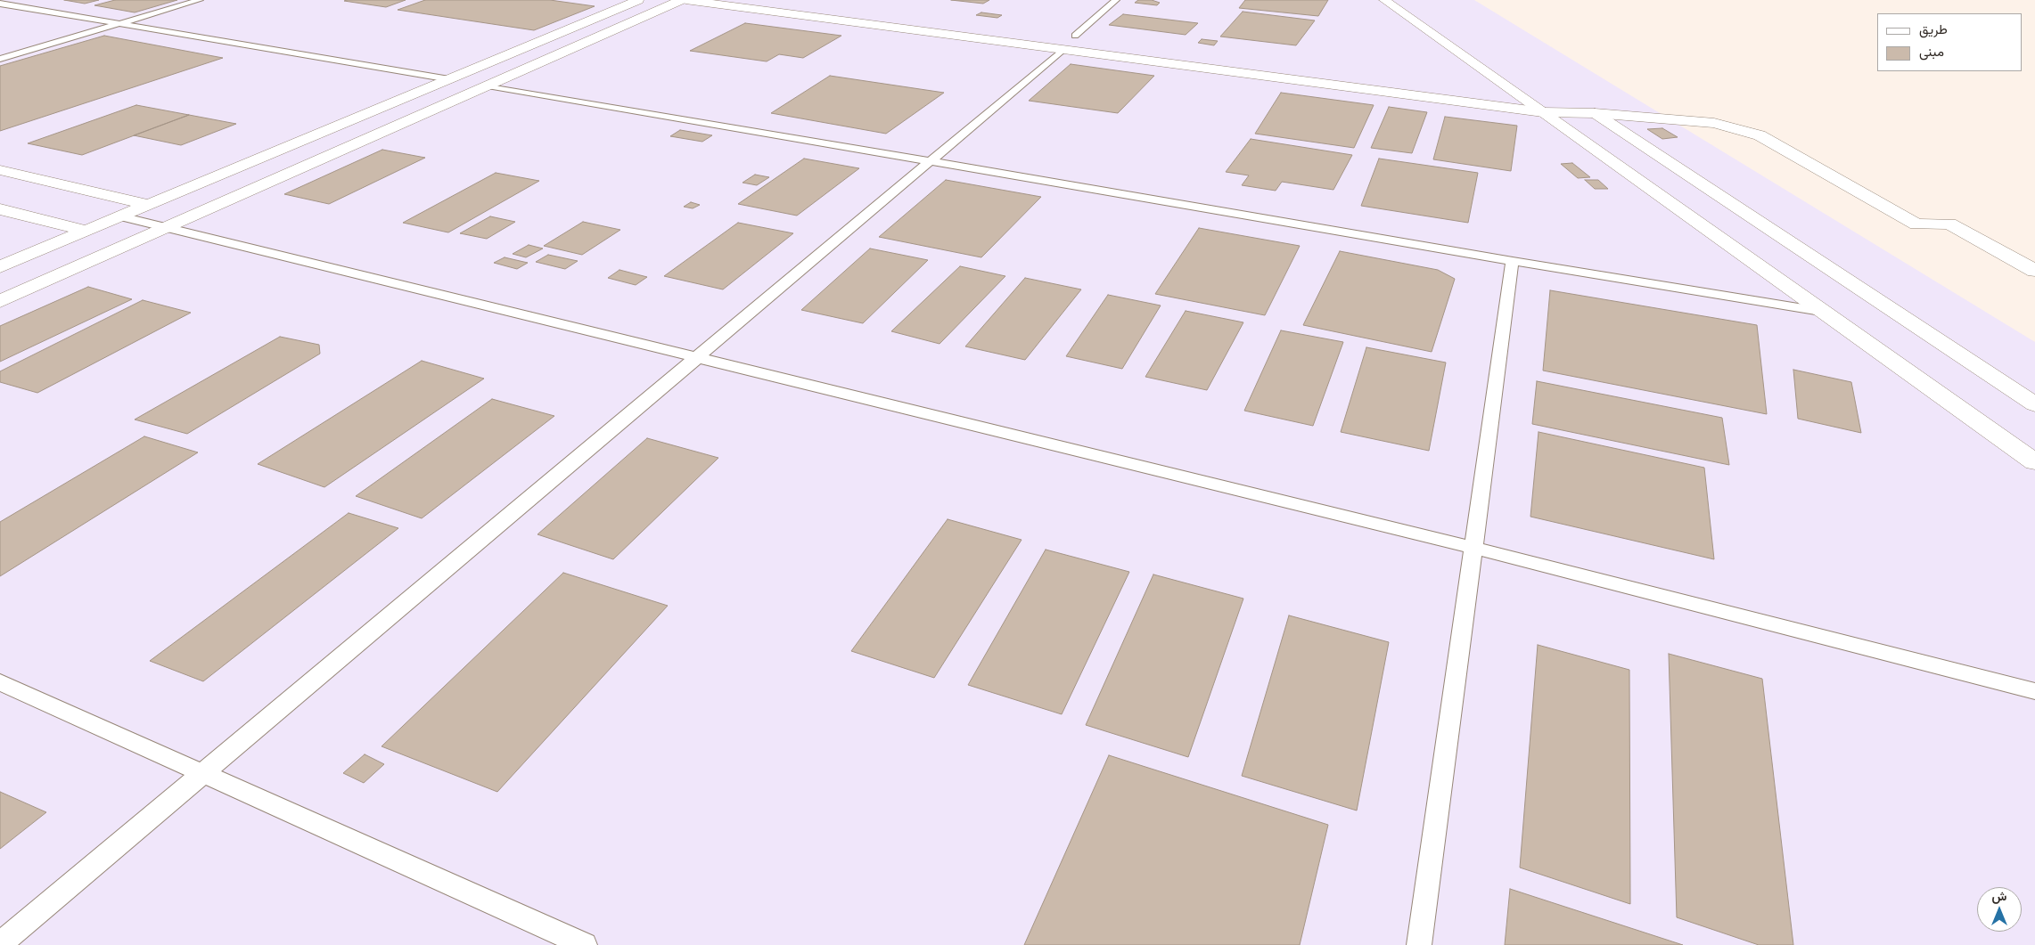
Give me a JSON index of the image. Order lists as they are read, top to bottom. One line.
{"legend":["طريق","مبنى"],"north":"top"}
